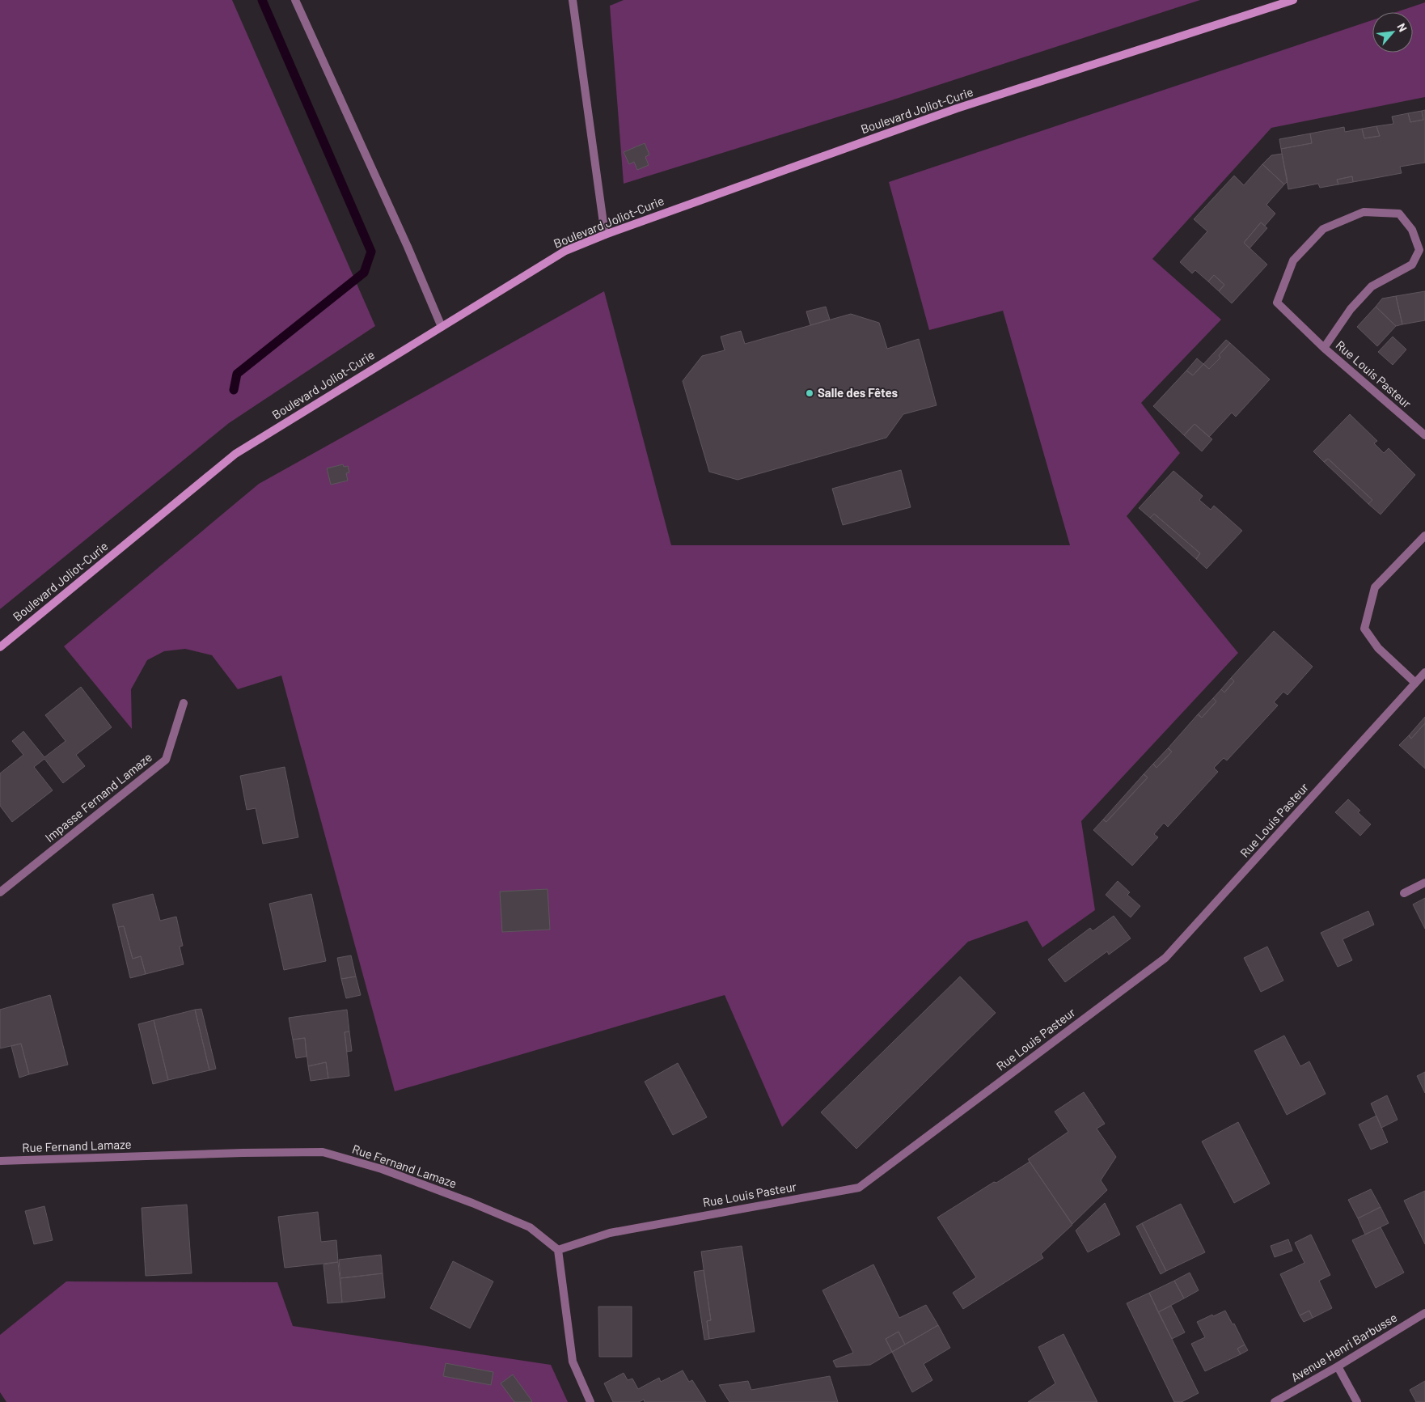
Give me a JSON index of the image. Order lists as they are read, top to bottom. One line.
{"streets":{"main road":["Boulevard Joliot-Curie"],"street":["Rue Louis Pasteur","Impasse Fernand Lamaze","Rue Fernand Lamaze","Avenue Henri Barbusse"]},"crossings":[["Rue Louis Pasteur","Rue Fernand Lamaze"]],"places":["Salle des Fêtes"],"north":"top right"}
